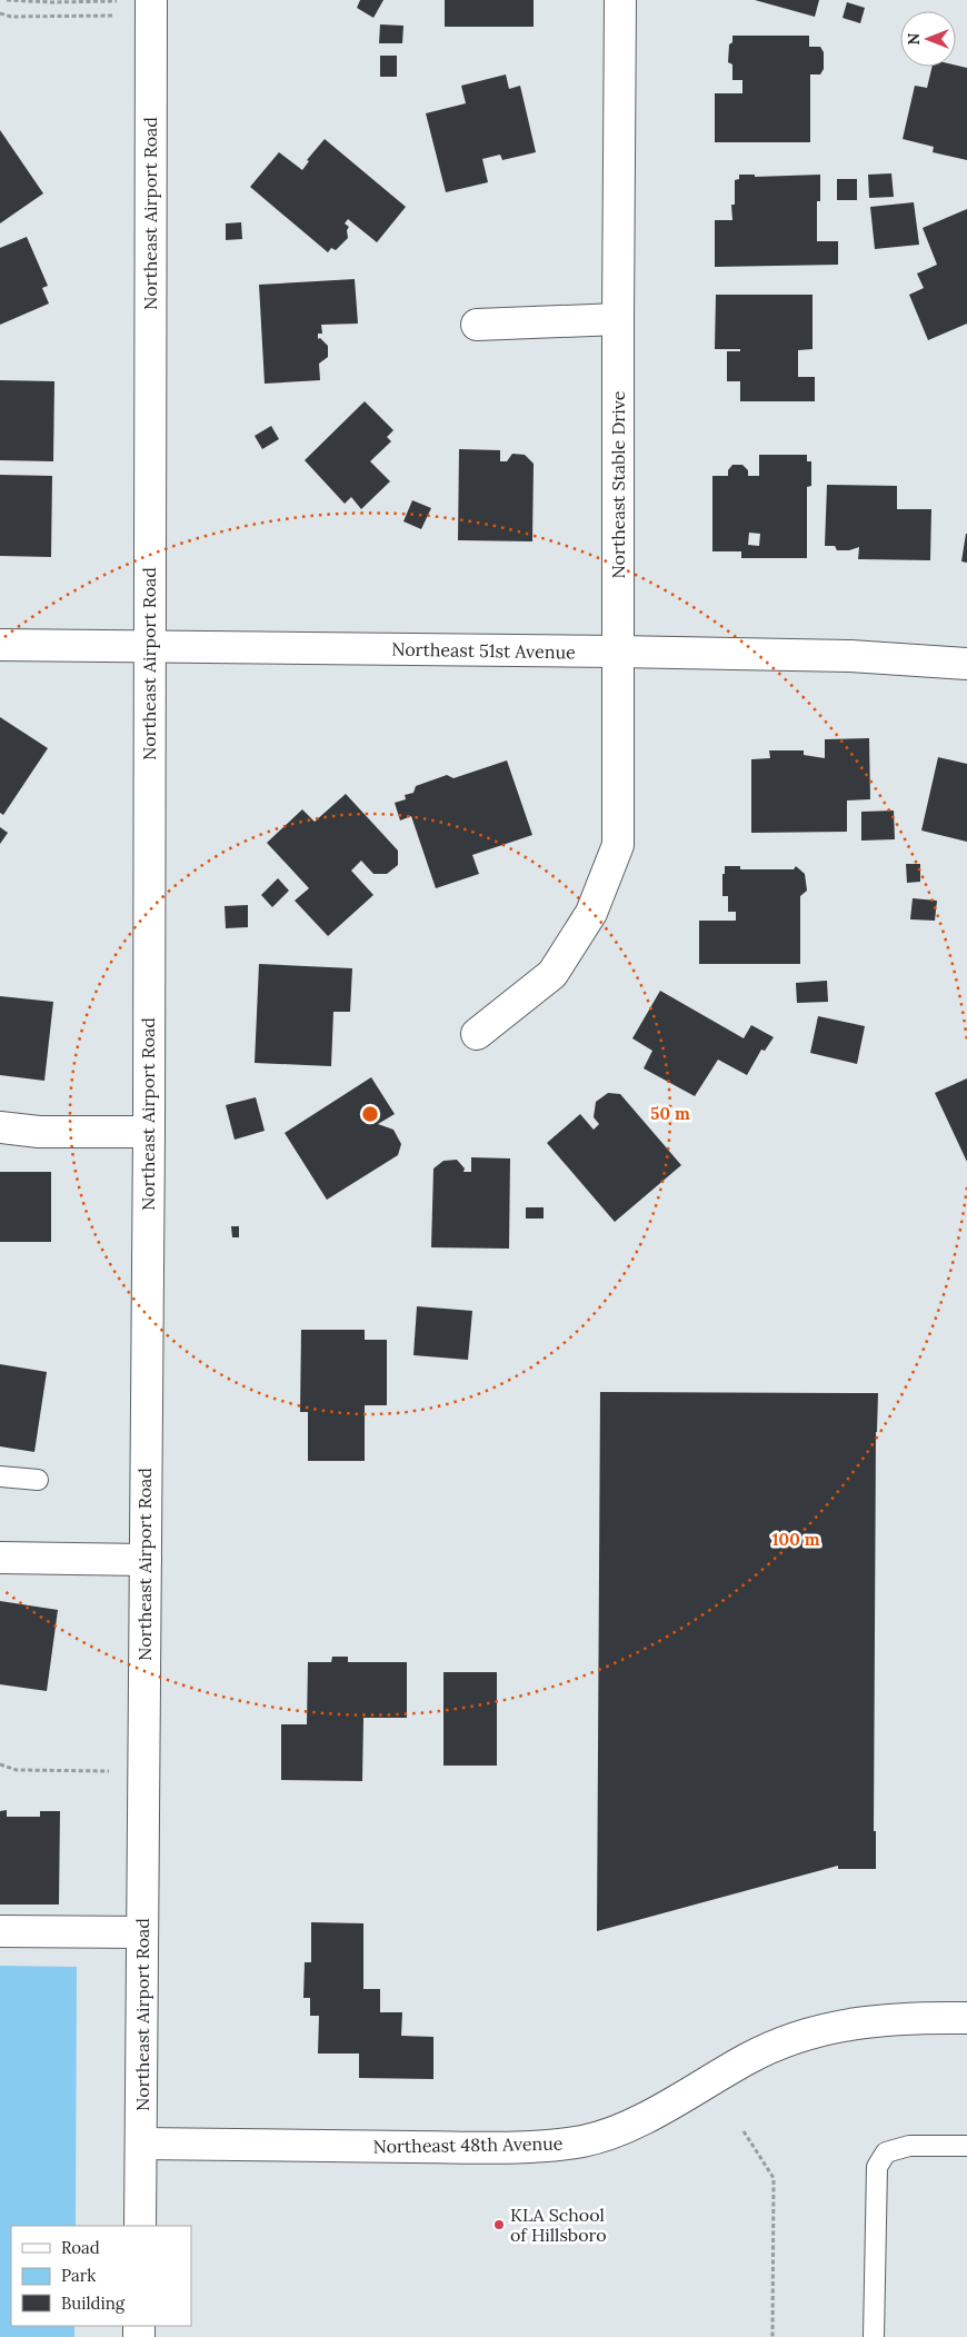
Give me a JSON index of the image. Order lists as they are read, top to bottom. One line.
{"streets":{"street":["Northeast Airport Road","Northeast Stable Drive","Northeast 51st Avenue","Northeast 48th Avenue"]},"crossings":[["Northeast Airport Road","Northeast 51st Avenue"],["Northeast Airport Road","Northeast 48th Avenue"],["Northeast Stable Drive","Northeast 51st Avenue"]],"places":["KLA School of Hillsboro"],"legend":["Road","Park","Building"],"north":"left","rings":["50 m","100 m"]}
